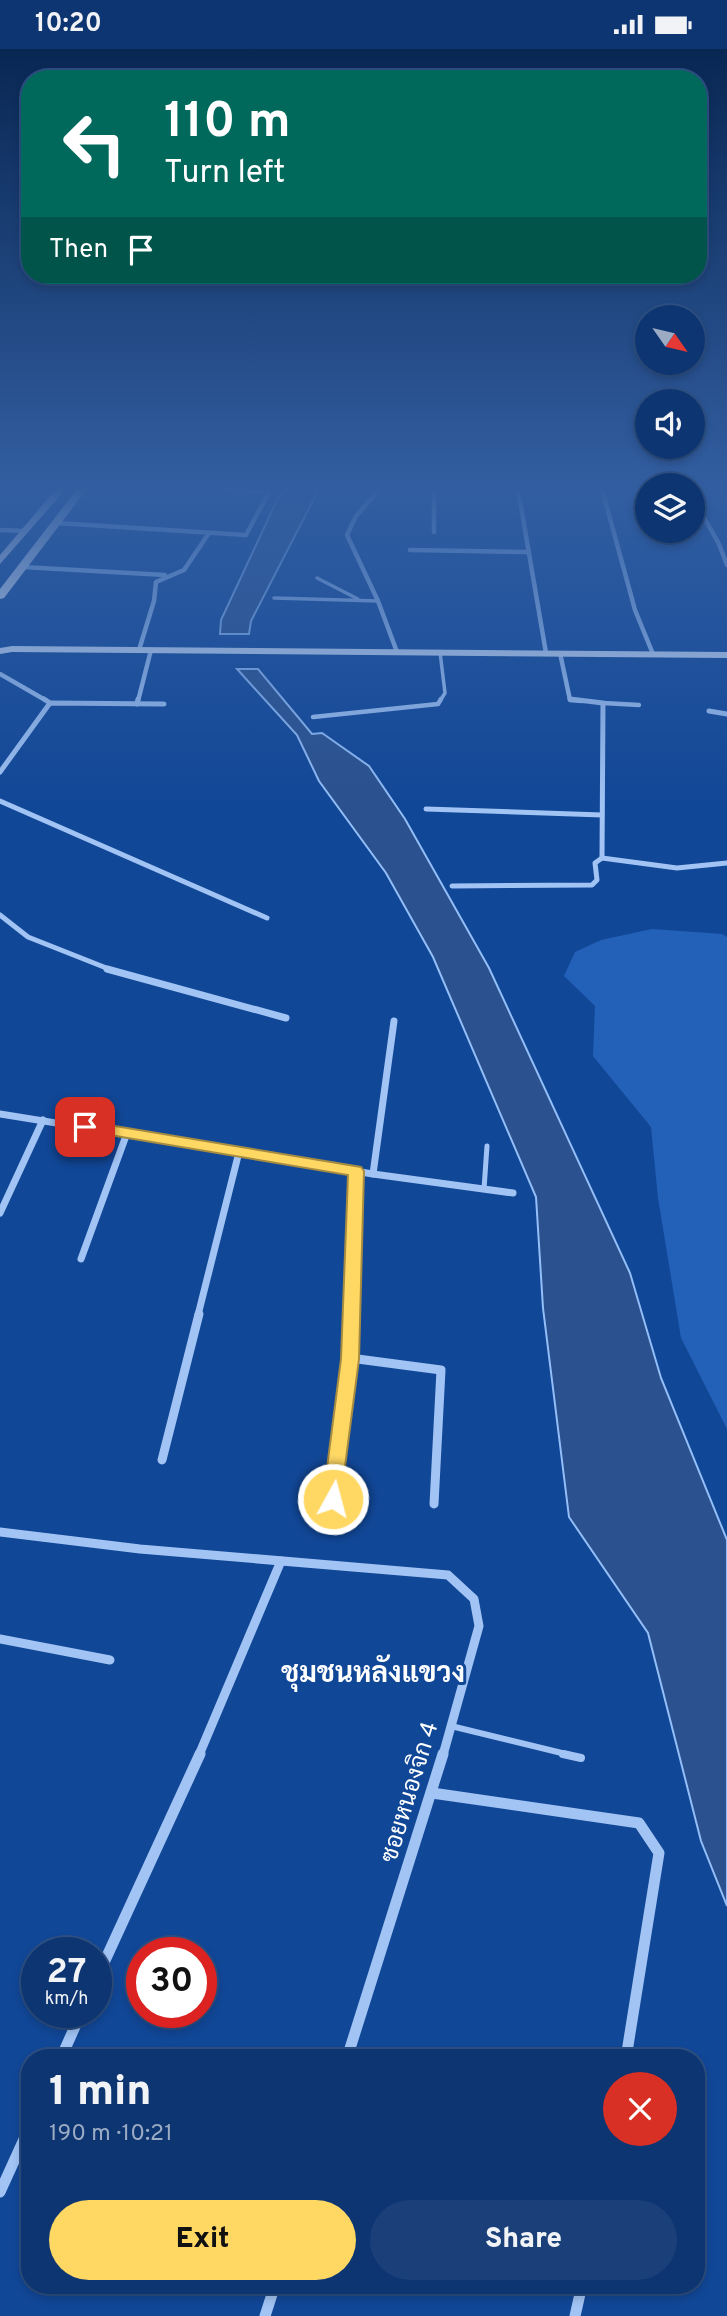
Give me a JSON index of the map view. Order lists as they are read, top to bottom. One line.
{"streets":{"street":["ซอยหนองจิก 4"]},"districts":["ชุมชนหลังแขวง"],"north":"bottom right","page":{"status":"10:20","turn":["110 m","Turn left"],"then":"Then","speed":"27 km/h","limit":"30","heading":["1 min","190 m · 10:21"],"buttons":["Exit","Share"]}}
